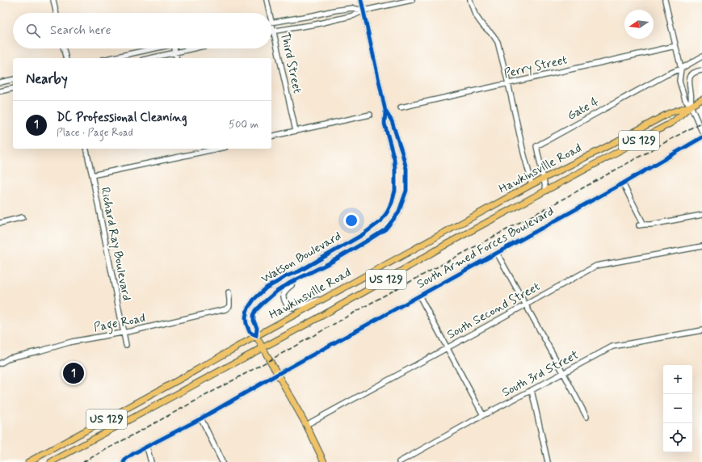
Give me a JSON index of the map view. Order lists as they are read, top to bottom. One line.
{"streets":{"main road":["US 129","Hawkinsville Road","Watson Boulevard"],"street":["Third Street","Perry Street","Gate 4","Richard Ray Boulevard","South Armed Forces Boulevard","South Second Street","Page Road","South 3rd Street"]},"crossings":[["Gate 4","Hawkinsville Road"],["Hawkinsville Road","Watson Boulevard"],["Richard Ray Boulevard","Page Road"],["South Armed Forces Boulevard","Watson Boulevard"],["Watson Boulevard","South Second Street"]],"north":"left","page":{"search":"Search here","heading":"Nearby","list":[{"mark":"1","name":"DC Professional Cleaning","note":"Place · Page Road","value":"500 m"}],"pins":"1","map_buttons":["+","−"]}}
